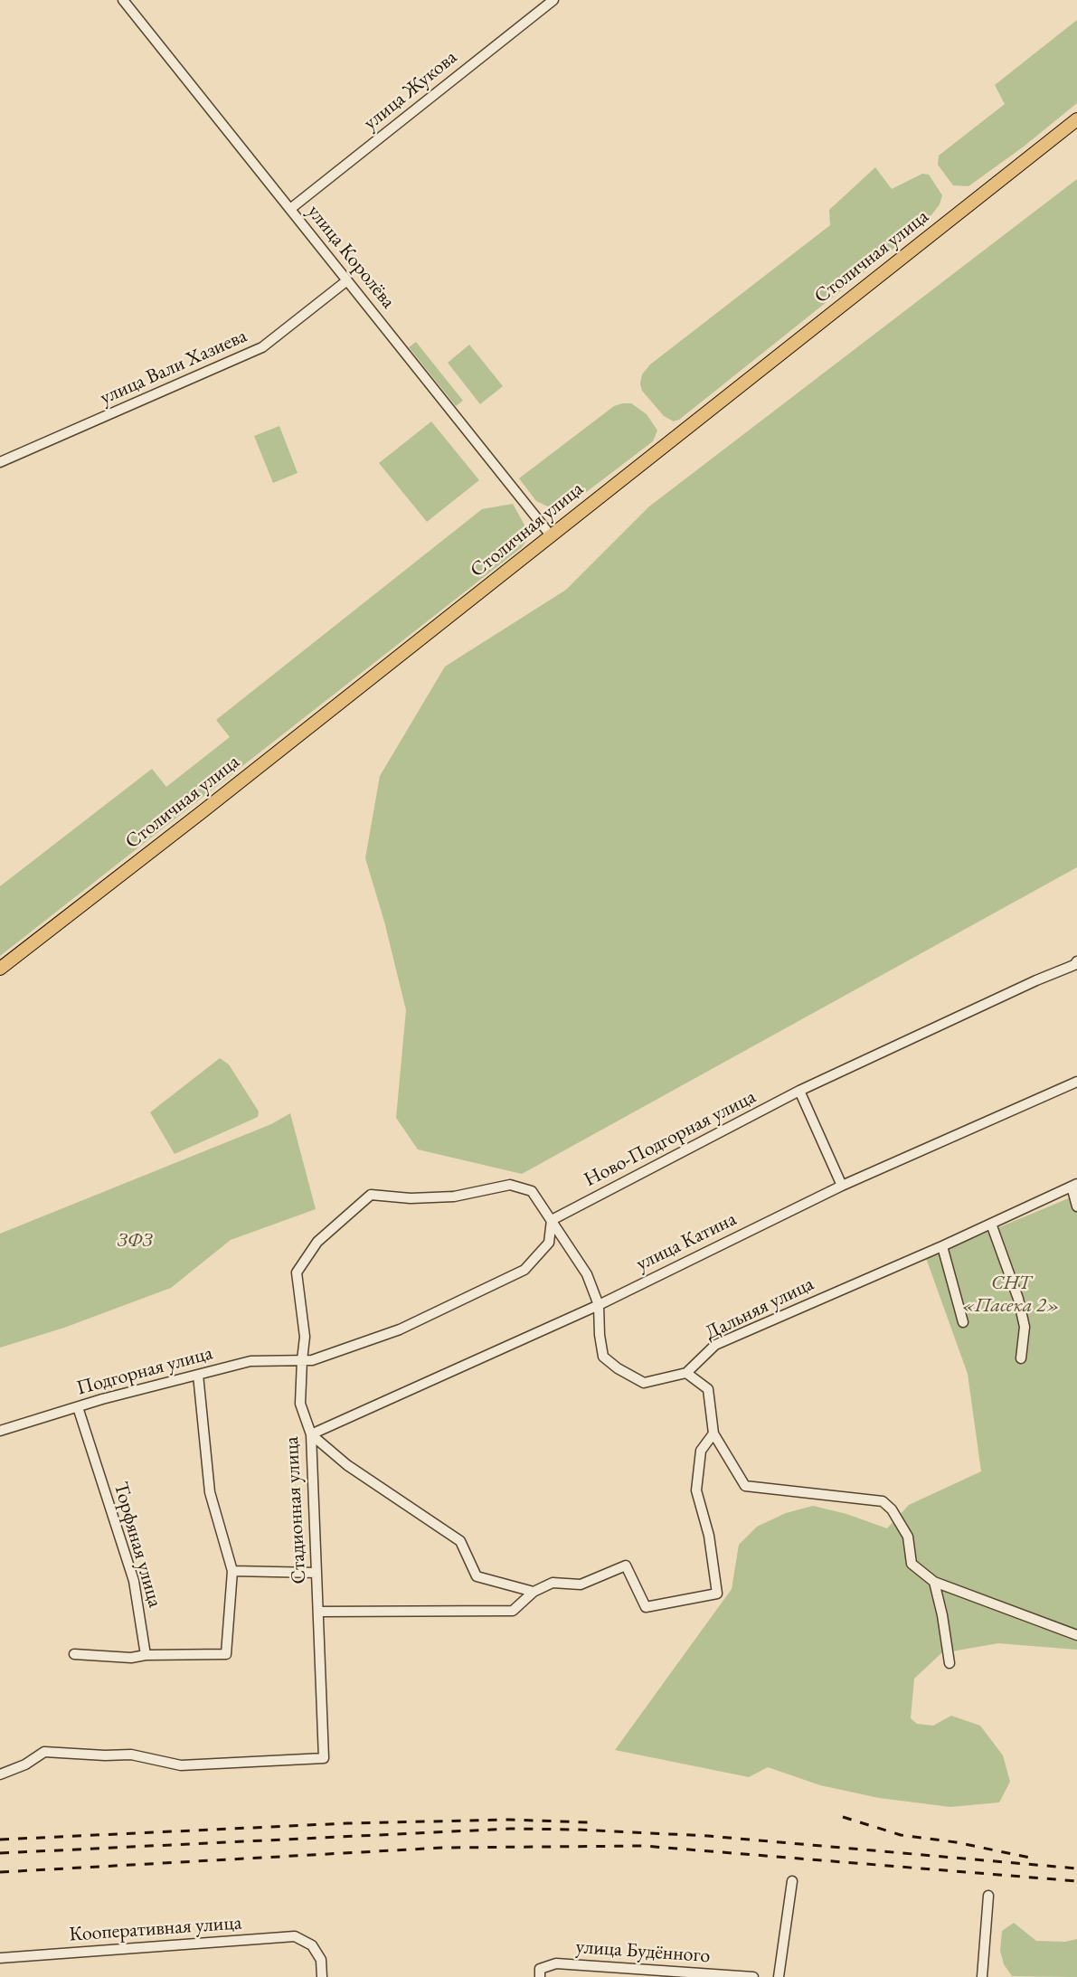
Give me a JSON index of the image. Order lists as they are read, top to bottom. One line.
{"streets":{"main road":["Столичная улица"],"street":["улица Жукова","улица Королёва","улица Вали Хазиева","Ново-Подгорная улица","улица Катина","Дальняя улица","Подгорная улица","Стадионная улица","Торфяная улица","Кооперативная улица","улица Будённого"]},"crossings":[["улица Жукова","улица Королёва"],["улица Королёва","Столичная улица"],["улица Королёва","улица Вали Хазиева"],["Ново-Подгорная улица","Стадионная улица"],["улица Катина","Стадионная улица"],["Подгорная улица","Стадионная улица"],["Подгорная улица","Торфяная улица"]],"parks":["ЗФЗ","СНТ «Пасека 2»"]}
